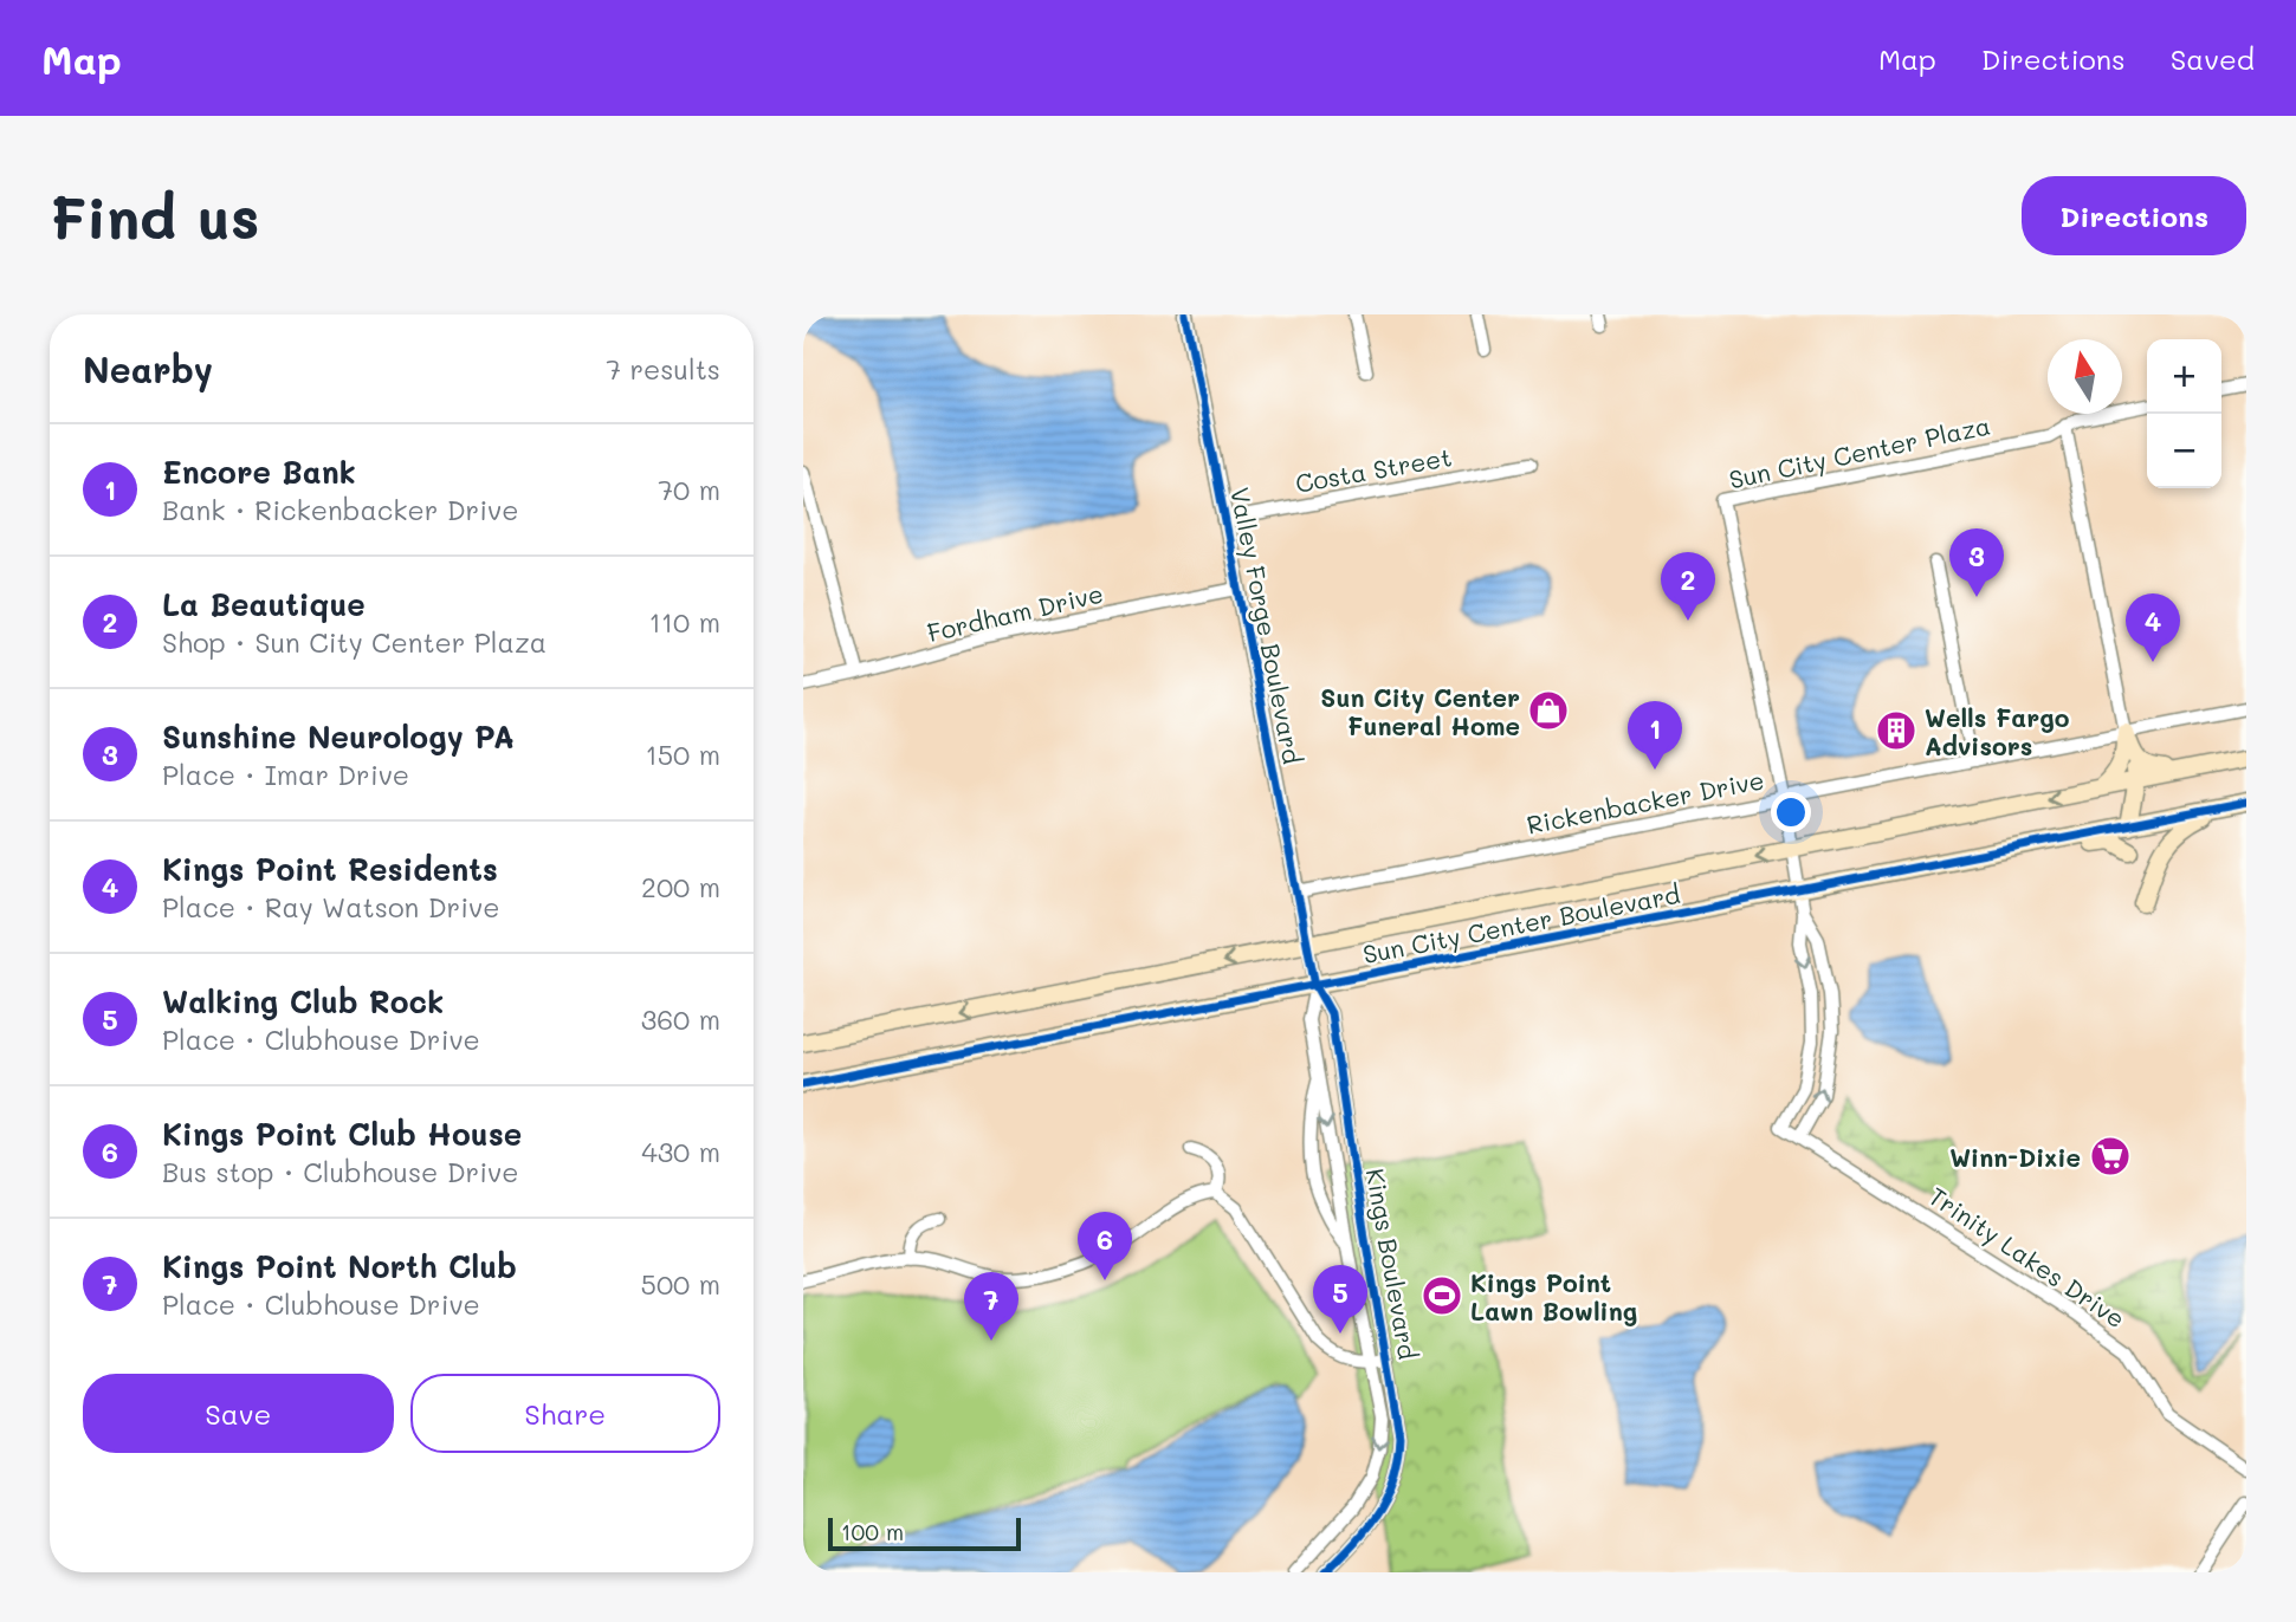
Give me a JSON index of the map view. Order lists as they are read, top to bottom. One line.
{"streets":{"main road":["Sun City Center Boulevard"],"street":["Sun City Center Plaza","Costa Street","Fordham Drive","Valley Forge Boulevard","Rickenbacker Drive","Trinity Lakes Drive","Kings Boulevard"]},"crossings":[["Sun City Center Plaza","Rickenbacker Drive"],["Sun City Center Plaza","Sun City Center Boulevard"],["Sun City Center Plaza","Trinity Lakes Drive"],["Costa Street","Valley Forge Boulevard"],["Fordham Drive","Valley Forge Boulevard"],["Valley Forge Boulevard","Rickenbacker Drive"],["Valley Forge Boulevard","Sun City Center Boulevard"],["Valley Forge Boulevard","Kings Boulevard"],["Sun City Center Boulevard","Trinity Lakes Drive"],["Sun City Center Boulevard","Kings Boulevard"]],"places":{"shop":["Sun City Center Funeral Home"],"building":["Wells Fargo Advisors"],"supermarket":["Winn-Dixie"],"sports":["Kings Point Lawn Bowling"]},"scale_bar":"100 m","north":"top","page":{"header":"Map","nav":["Map","Directions","Saved"],"buttons":["Directions",["Save","Share"]],"title":"Find us","heading":["Nearby","7 results"],"map_buttons":["+","−"],"list":[{"mark":"1","name":"Encore Bank","note":"Bank · Rickenbacker Drive","value":"70 m"},{"mark":"2","name":"La Beautique","note":"Shop · Sun City Center Plaza","value":"110 m"},{"mark":"3","name":"Sunshine Neurology PA","note":"Place · Imar Drive","value":"150 m"},{"mark":"4","name":"Kings Point Residents","note":"Place · Ray Watson Drive","value":"200 m"},{"mark":"5","name":"Walking Club Rock","note":"Place · Clubhouse Drive","value":"360 m"},{"mark":"6","name":"Kings Point Club House","note":"Bus stop · Clubhouse Drive","value":"430 m"},{"mark":"7","name":"Kings Point North Club","note":"Place · Clubhouse Drive","value":"500 m"}],"pins":["3","2","4","1","6","5","7"],"scale":"100 m"}}
